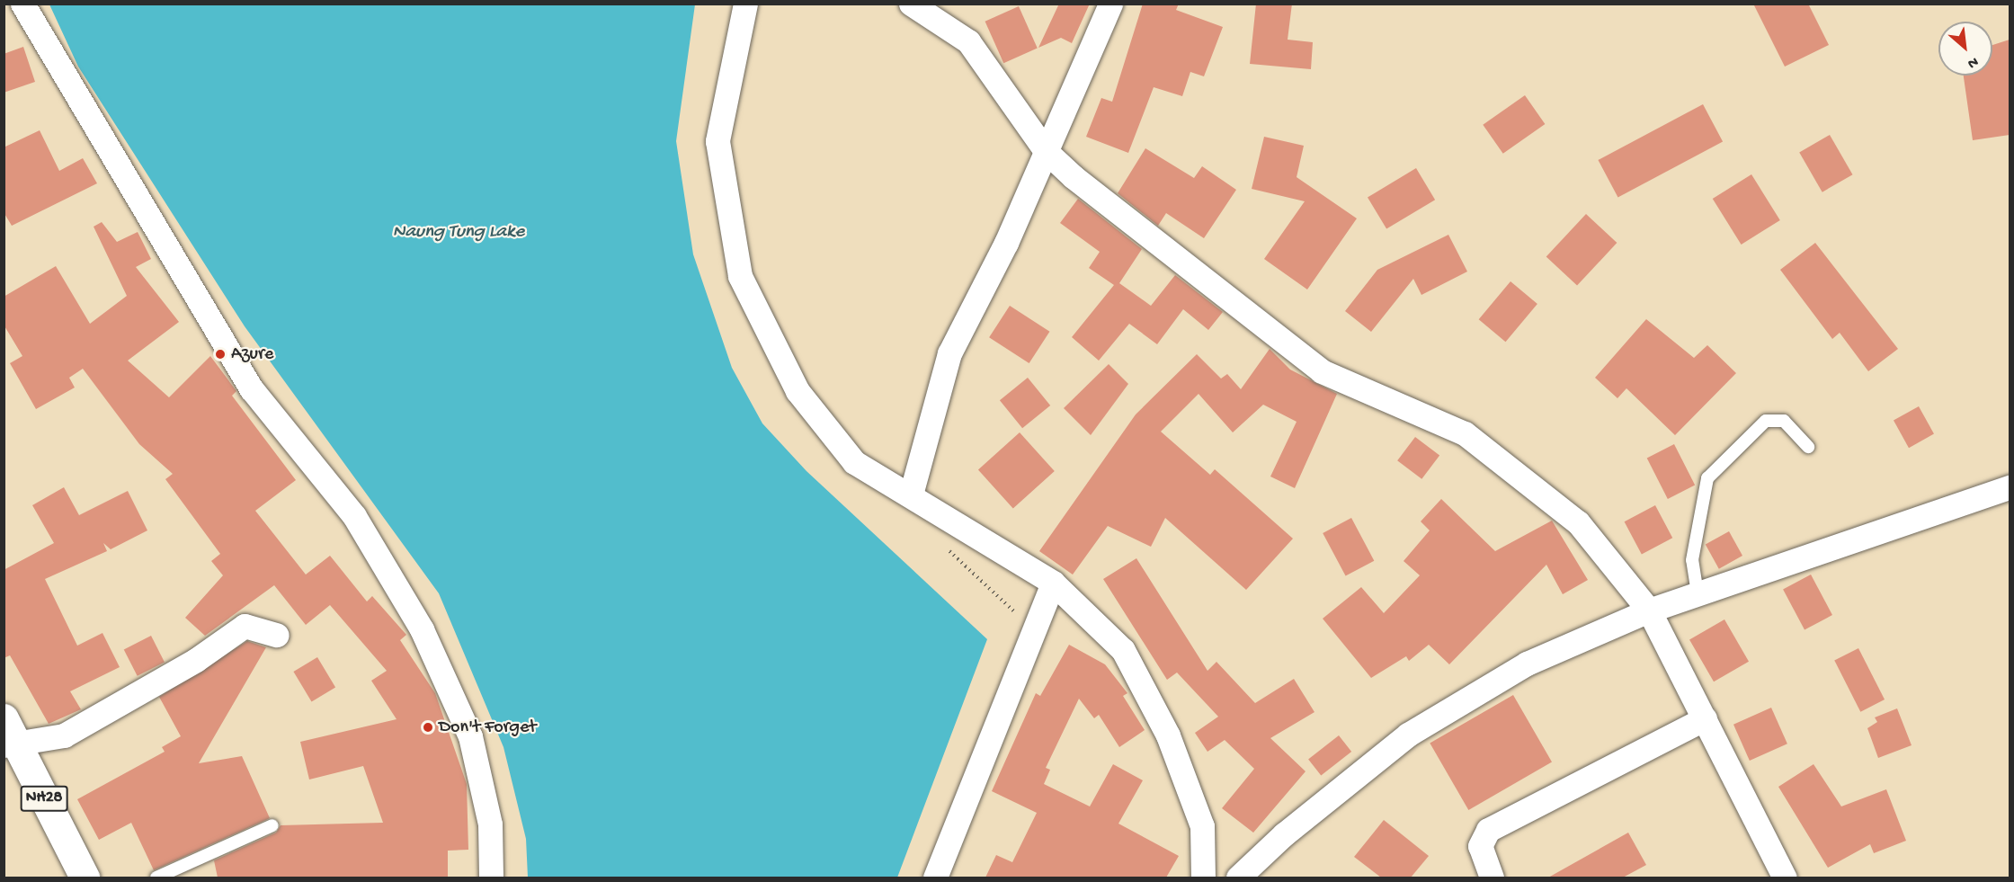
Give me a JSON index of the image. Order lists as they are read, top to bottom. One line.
{"streets":{"highway":["NH28"]},"water":["Naung Tung Lake"],"places":["Azure","Don't Forget"],"north":"bottom right"}
